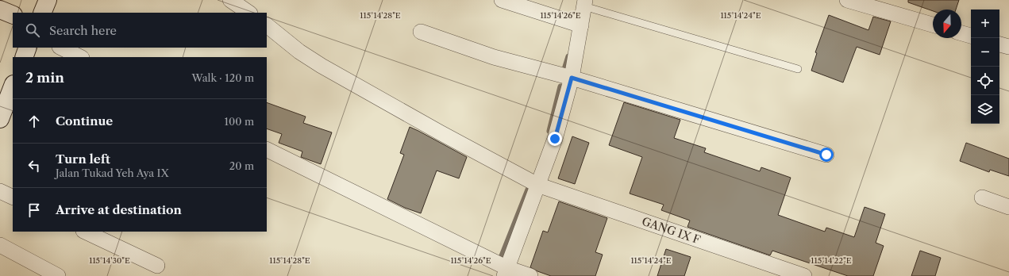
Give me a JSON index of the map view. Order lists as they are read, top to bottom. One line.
{"streets":{"street":["GANG IX F"]},"north":"bottom","page":{"map_buttons":["+","−"],"search":"Search here","heading":["2 min","Walk · 120 m"],"list":[["Continue","100 m"],["Turn left","Jalan Tukad Yeh Aya IX","20 m"],"Arrive at destination"]},"coordinates":["115°14'24\"E","115°14'28\"E","115°14'26\"E","115°14'30\"E","115°14'22\"E"]}
